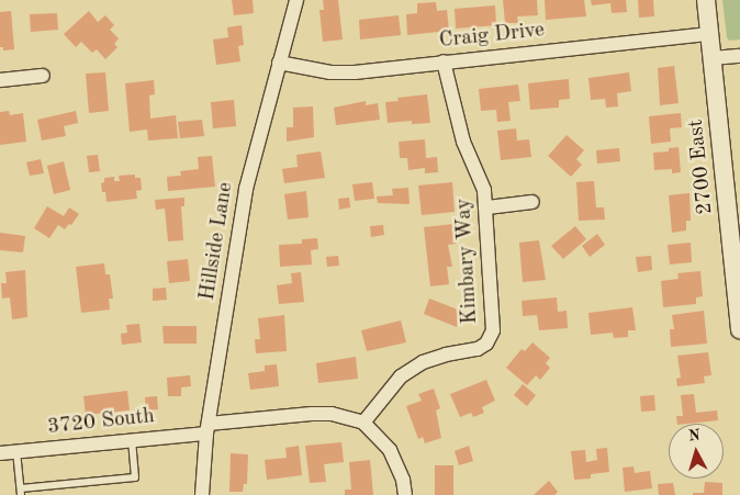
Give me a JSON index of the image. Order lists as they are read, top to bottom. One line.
{"streets":{"street":["Craig Drive","2700 East","Hillside Lane","Kimbary Way","3720 South"]},"crossings":[["Craig Drive","2700 East"],["Craig Drive","Hillside Lane"],["Craig Drive","Kimbary Way"],["Hillside Lane","3720 South"],["Kimbary Way","3720 South"]],"north":"top"}
